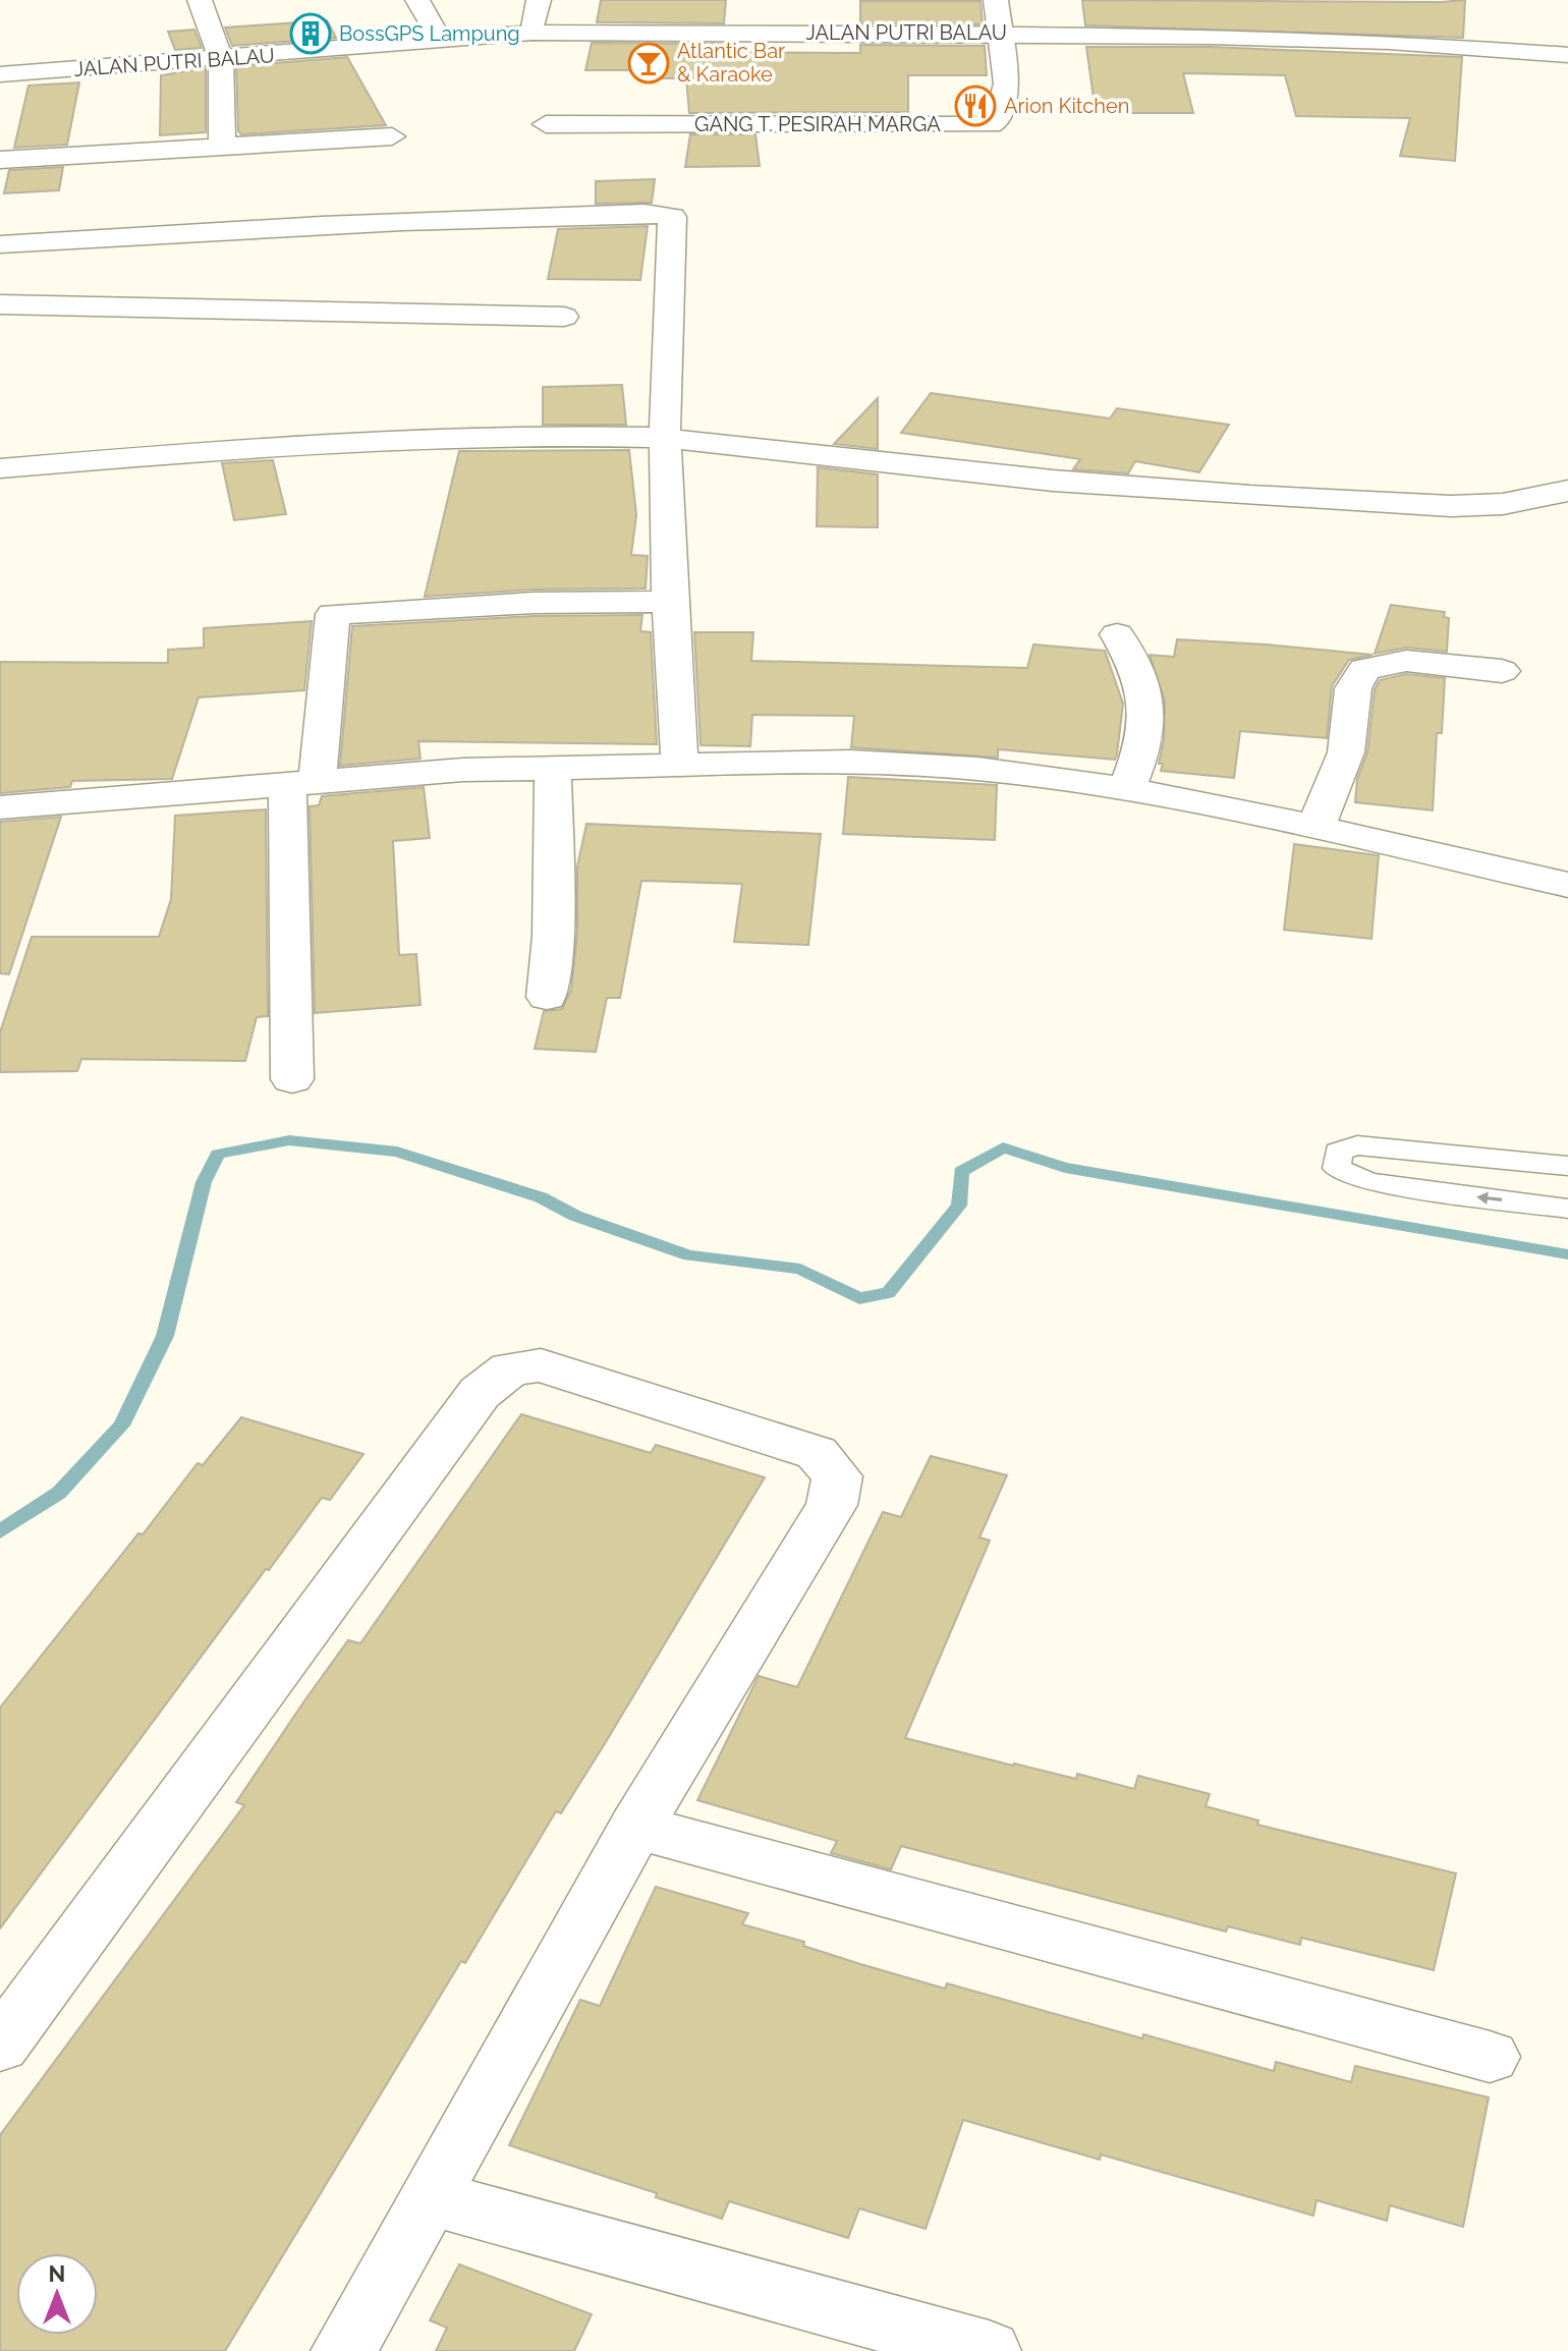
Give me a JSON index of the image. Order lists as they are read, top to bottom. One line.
{"streets":{"street":["JALAN PUTRI BALAU","GANG T. PESIRAH MARGA"]},"crossings":[["JALAN PUTRI BALAU","GANG T. PESIRAH MARGA"]],"places":{"building":["BossGPS Lampung"],"bar":["Atlantic Bar & Karaoke"],"restaurant":["Arion Kitchen"]},"north":"top"}
